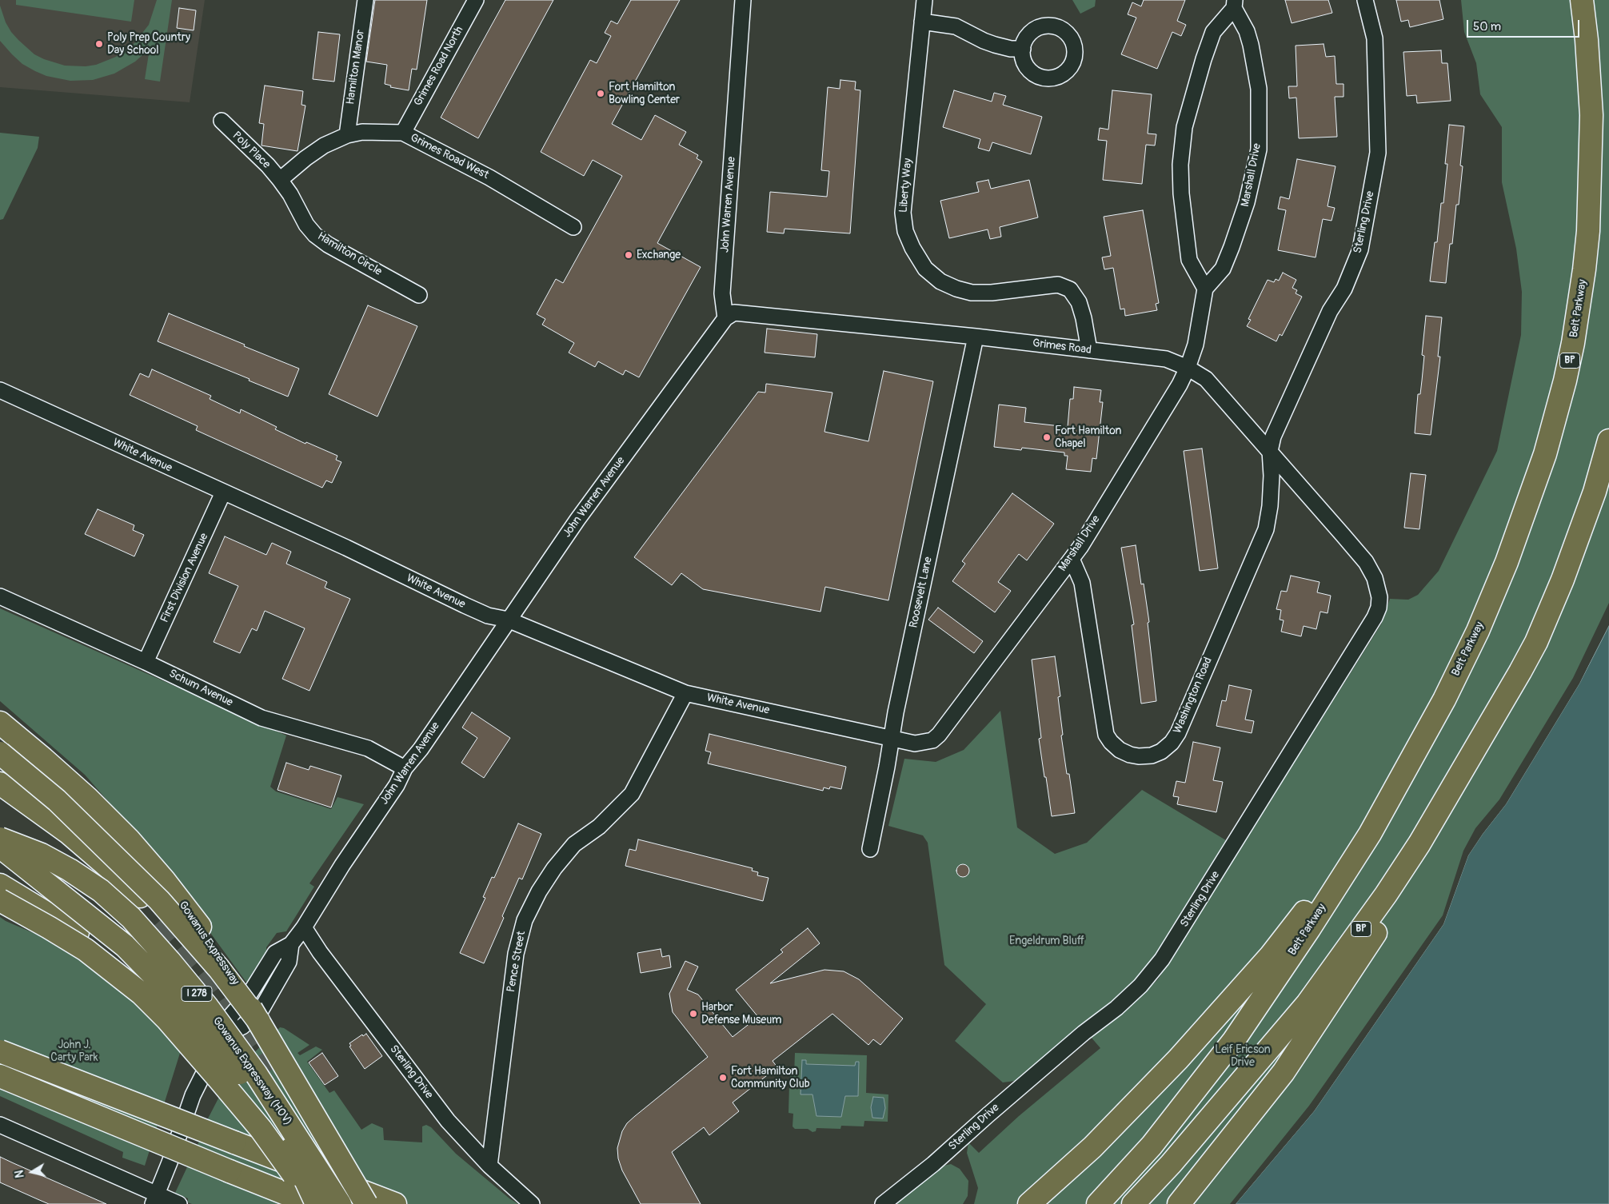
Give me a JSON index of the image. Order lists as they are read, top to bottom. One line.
{"streets":{"highway":["Belt Parkway","BP","Gowanus Expressway","I 278","Gowanus Expressway (HOV)"],"street":["Grimes Road North","Hamilton Manor","Poly Place","Grimes Road West","Marshall Drive","Liberty Way","John Warren Avenue","Sterling Drive","Hamilton Circle","Grimes Road","White Avenue","First Division Avenue","Roosevelt Lane","Schum Avenue","Washington Road","Pence Street"]},"crossings":[["Grimes Road North","Grimes Road West"],["Hamilton Manor","Grimes Road West"],["Poly Place","Grimes Road West"],["Poly Place","Hamilton Circle"],["Grimes Road West","Hamilton Circle"],["Marshall Drive","Grimes Road"],["Marshall Drive","White Avenue"],["Marshall Drive","Roosevelt Lane"],["Marshall Drive","Washington Road"],["Liberty Way","Grimes Road"],["John Warren Avenue","Sterling Drive"],["John Warren Avenue","Grimes Road"],["John Warren Avenue","White Avenue"],["John Warren Avenue","Schum Avenue"],["Sterling Drive","Grimes Road"],["Sterling Drive","Washington Road"],["Sterling Drive","Pence Street"],["Grimes Road","Roosevelt Lane"],["Grimes Road","Washington Road"],["White Avenue","First Division Avenue"],["White Avenue","Roosevelt Lane"],["White Avenue","Pence Street"],["First Division Avenue","Schum Avenue"]],"parks":["Engeldrum Bluff","John J. Carty Park","Leif Ericson Drive"],"places":["Poly Prep Country Day School","Fort Hamilton Bowling Center","Exchange","Fort Hamilton Chapel","Harbor Defense Museum","Fort Hamilton Community Club"],"scale_bar":"50 m","north":"left"}
